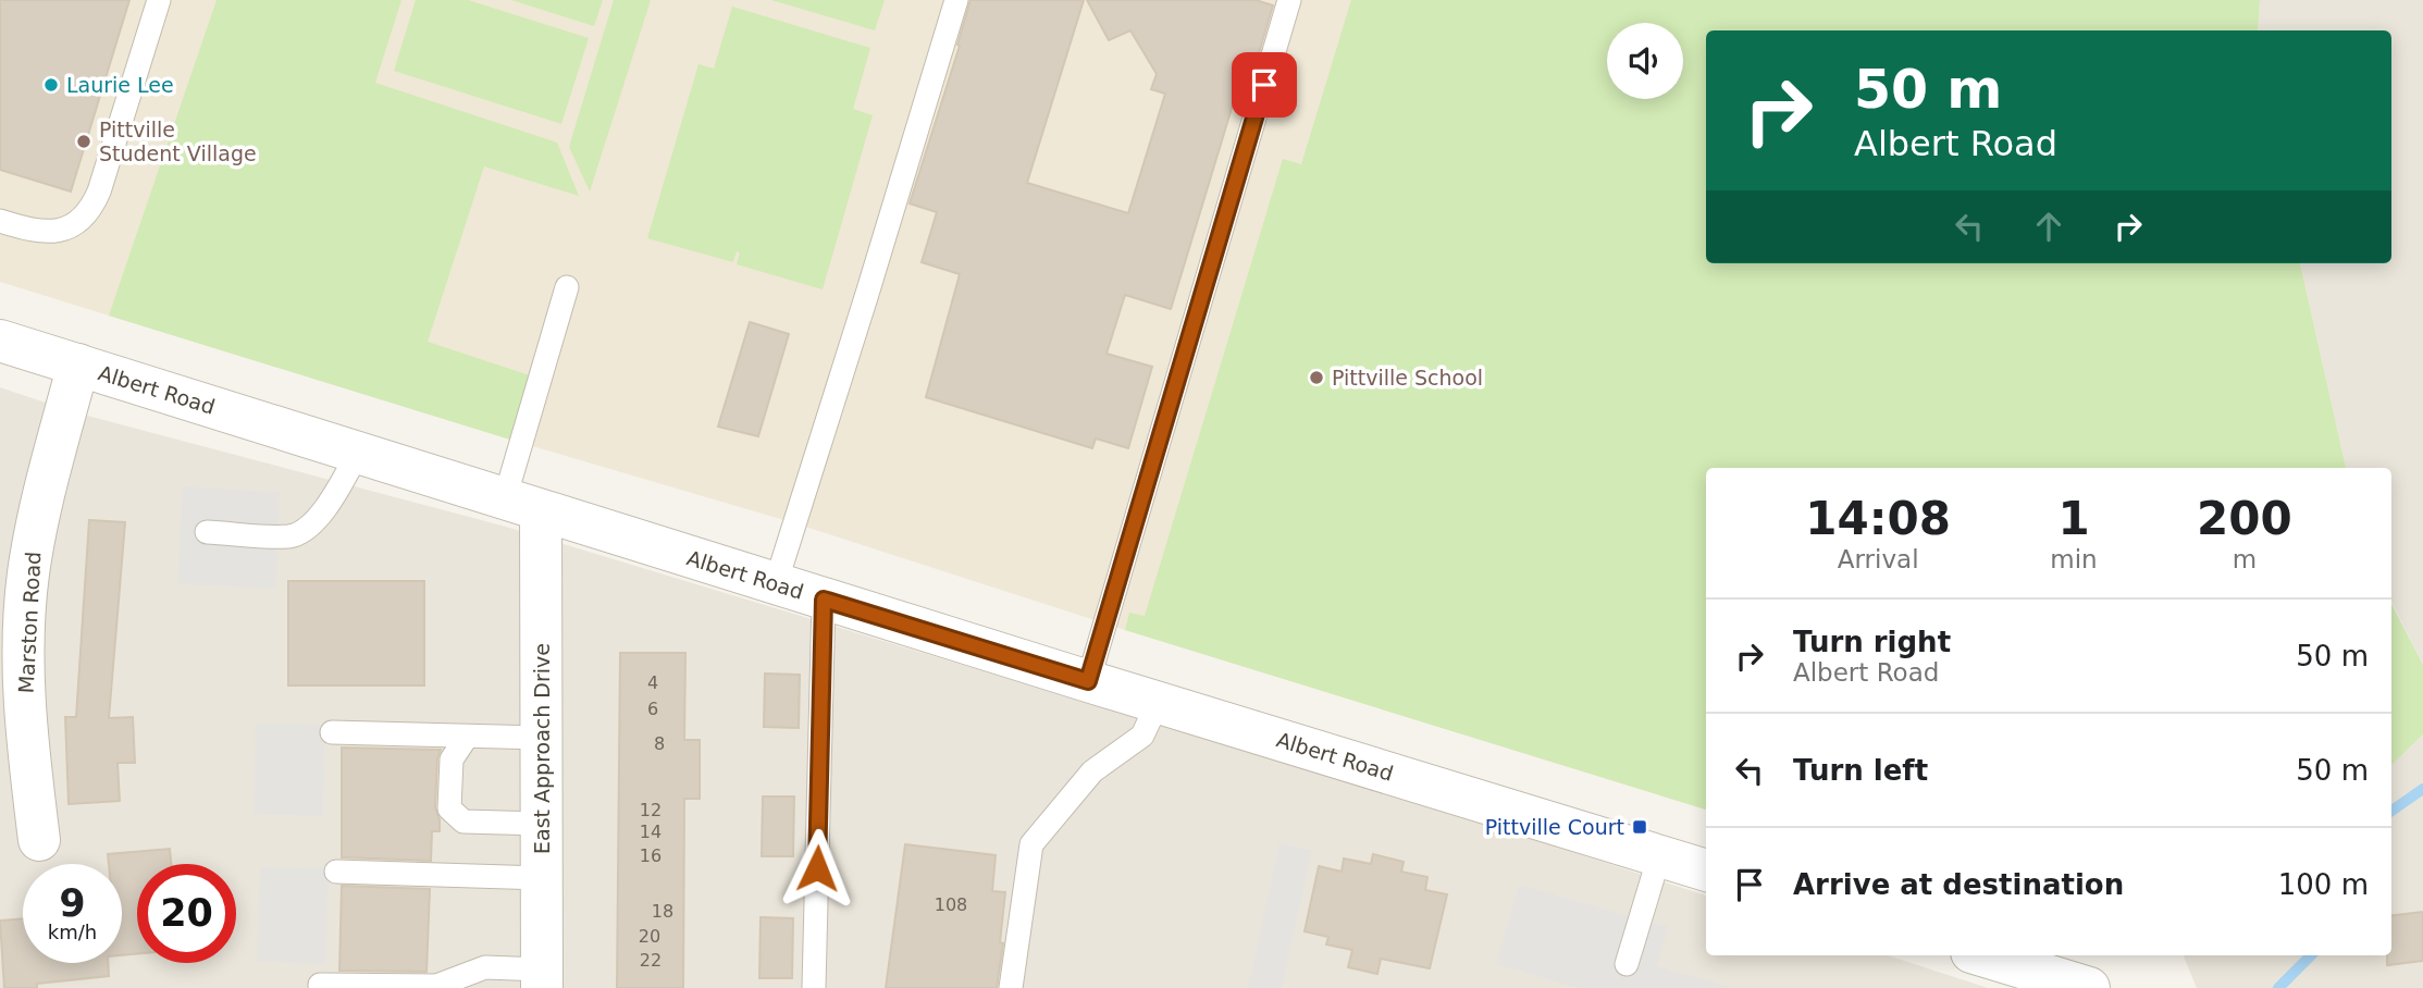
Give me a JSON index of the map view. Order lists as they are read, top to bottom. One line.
{"streets":{"street":["Albert Road","Marston Road","East Approach Drive"]},"crossings":[["Albert Road","Marston Road"],["Albert Road","East Approach Drive"]],"places":{"other":["Laurie Lee","Pittville Student Village","Pittville School"],"transit":["Pittville Court"]},"house_numbers":["4","6","8","12","14","16","108","18","20","22"],"page":{"turn":["50 m","Albert Road"],"eta":["14:08","Arrival","1","min","200","m"],"list":[{"name":"Turn right","note":"Albert Road","value":"50 m"},{"name":"Turn left","value":"50 m"},{"name":"Arrive at destination","value":"100 m"}],"speed":"9 km/h","limit":"20"}}
